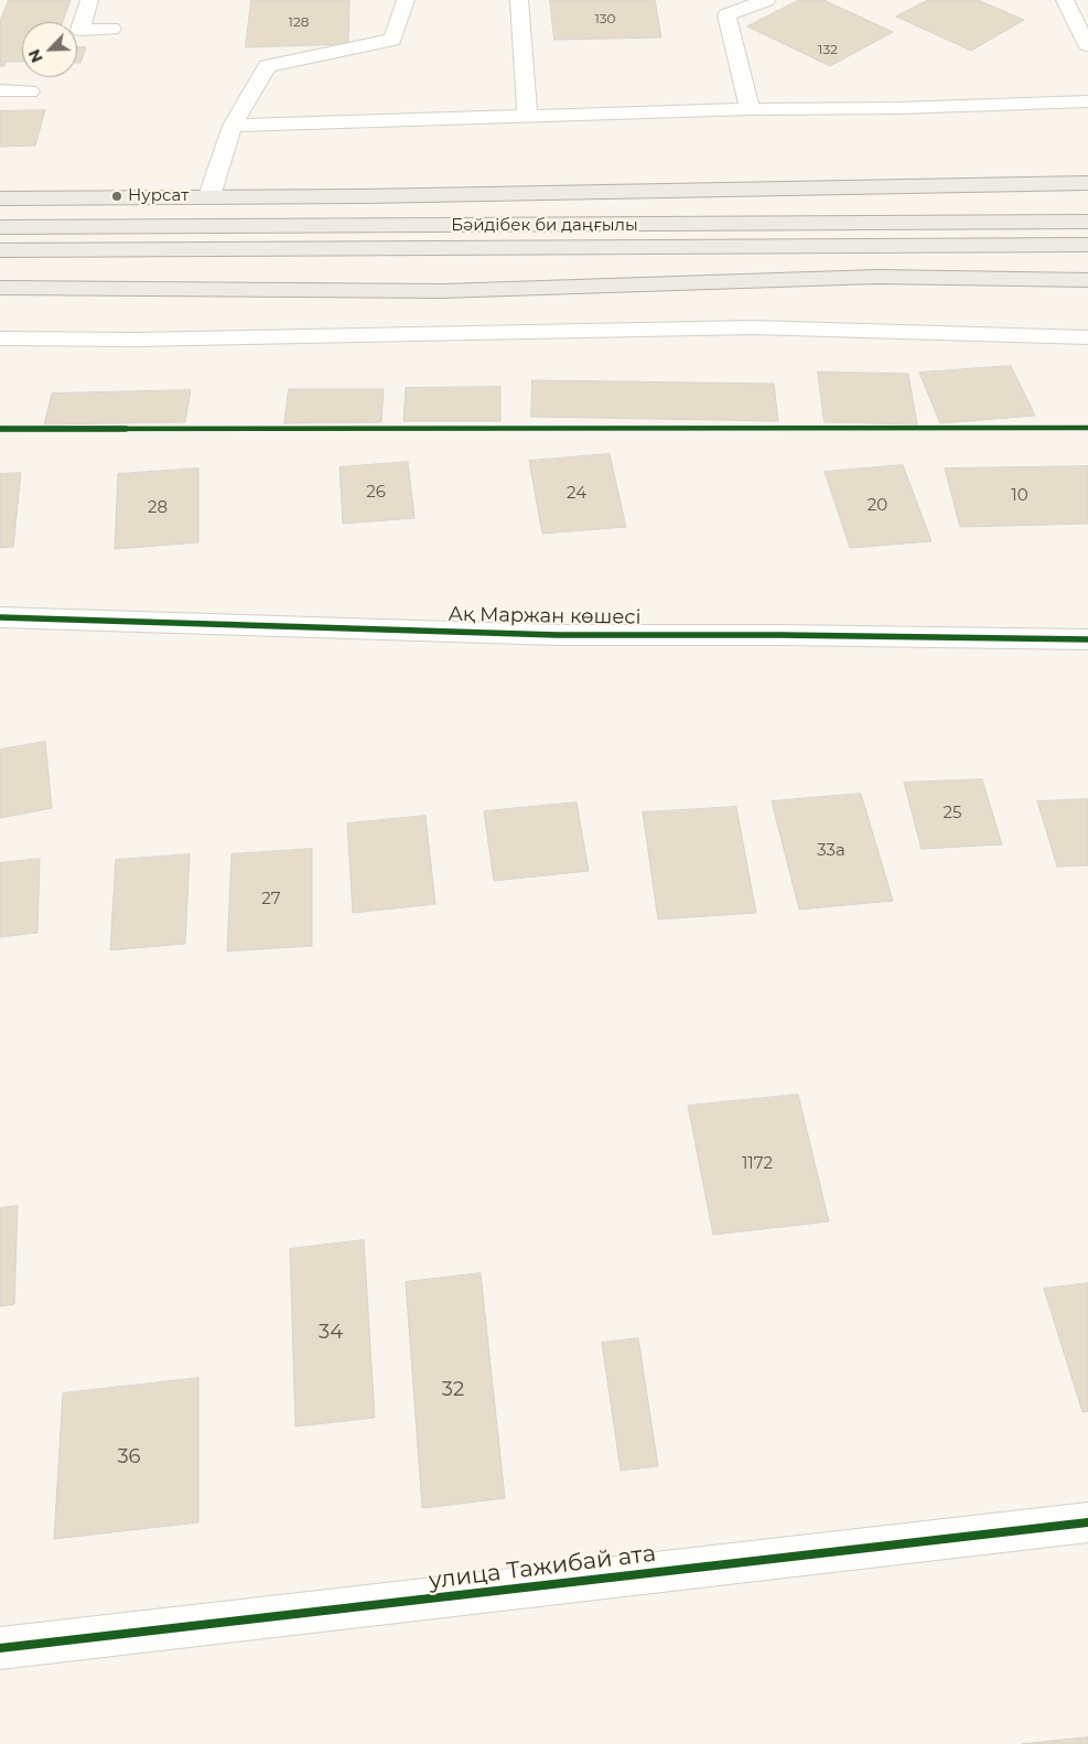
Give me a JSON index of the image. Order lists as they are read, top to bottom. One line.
{"streets":{"main road":["Бәйдібек би даңғылы"],"street":["Ақ Маржан көшесі","улица Тажибай ата"]},"places":["Нурсат"],"house_numbers":["130","128","132","26","24","10","20","28","25","33а","27","1172","34","32","36"],"north":"bottom left"}
